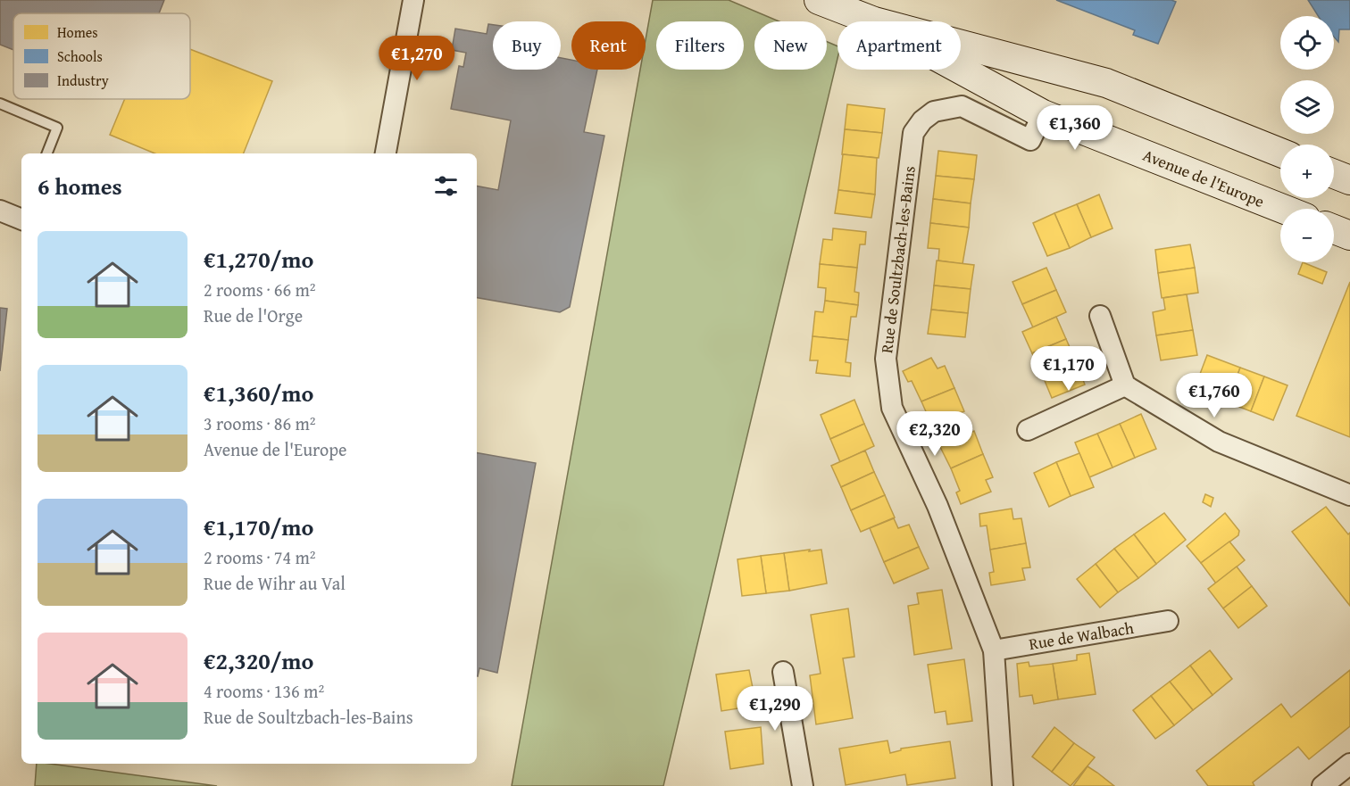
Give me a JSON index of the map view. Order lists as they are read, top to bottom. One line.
{"streets":{"main road":["Avenue de l'Europe"],"street":["Rue de Soultzbach-les-Bains","Rue de Walbach"]},"crossings":[["Avenue de l'Europe","Rue de Soultzbach-les-Bains"],["Rue de Soultzbach-les-Bains","Rue de Walbach"]],"legend":["Homes","Schools","Industry"],"page":{"map_buttons":["+","−"],"chip":["Buy","Rent","Filters","New","Apartment"],"price":["€1,270","€1,360","€1,170","€1,760","€2,320","€1,290"],"heading":"6 homes","list":[{"name":"€1,270/mo","note":"2 rooms · 66 m² · Rue de l'Orge"},{"name":"€1,360/mo","note":"3 rooms · 86 m² · Avenue de l'Europe"},{"name":"€1,170/mo","note":"2 rooms · 74 m² · Rue de Wihr au Val"},{"name":"€2,320/mo","note":"4 rooms · 136 m² · Rue de Soultzbach-les-Bains"}]}}
